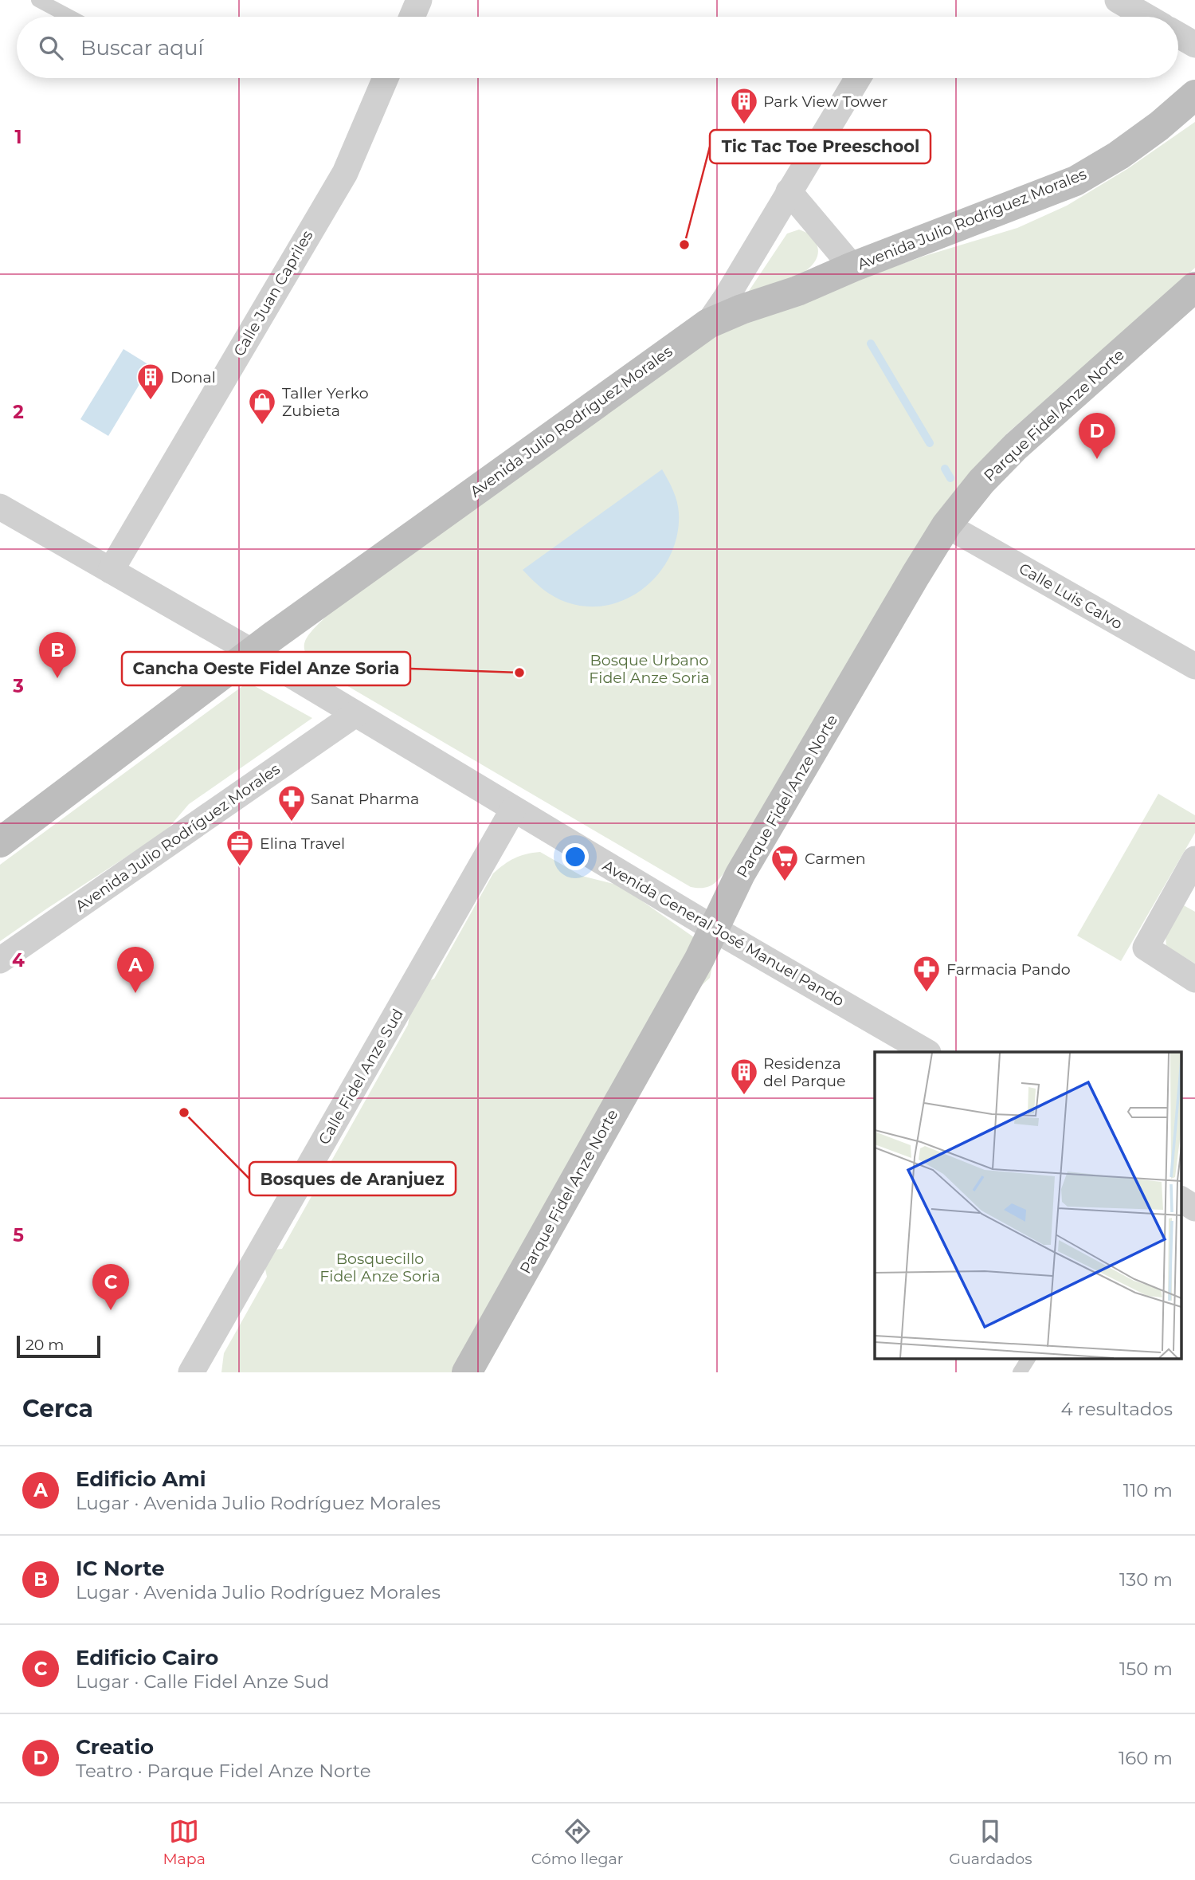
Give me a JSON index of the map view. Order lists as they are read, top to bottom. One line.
{"streets":{"street":["Avenida Julio Rodríguez Morales","Calle Juan Capriles","Parque Fidel Anze Norte","Calle Luis Calvo","Avenida General José Manuel Pando","Calle Fidel Anze Sud"]},"crossings":[["Avenida Julio Rodríguez Morales","Avenida General José Manuel Pando"],["Calle Juan Capriles","Avenida General José Manuel Pando"],["Parque Fidel Anze Norte","Calle Luis Calvo"],["Parque Fidel Anze Norte","Avenida General José Manuel Pando"],["Avenida General José Manuel Pando","Calle Fidel Anze Sud"]],"parks":["Bosque Urbano Fidel Anze Soria","Bosquecillo Fidel Anze Soria"],"places":{"building":["Park View Tower","Donal","Residenza del Parque"],"other":["Tic Tac Toe Preeschool","Cancha Oeste Fidel Anze Soria","Bosques de Aranjuez"],"shop":["Taller Yerko Zubieta"],"pharmacy":["Sanat Pharma","Farmacia Pando"],"office":["Elina Travel"],"supermarket":["Carmen"]},"scale_bar":"20 m","page":{"search":"Buscar aquí","pins":["D","B","A","C"],"scale":"20 m","heading":["Cerca","4 resultados"],"list":[{"mark":"A","name":"Edificio Ami","note":"Lugar · Avenida Julio Rodríguez Morales","value":"110 m"},{"mark":"B","name":"IC Norte","note":"Lugar · Avenida Julio Rodríguez Morales","value":"130 m"},{"mark":"C","name":"Edificio Cairo","note":"Lugar · Calle Fidel Anze Sud","value":"150 m"},{"mark":"D","name":"Creatio","note":"Teatro · Parque Fidel Anze Norte","value":"160 m"}],"nav":["Mapa","Cómo llegar","Guardados"]},"grid":{"rows":["1","2","3","4","5"]}}
